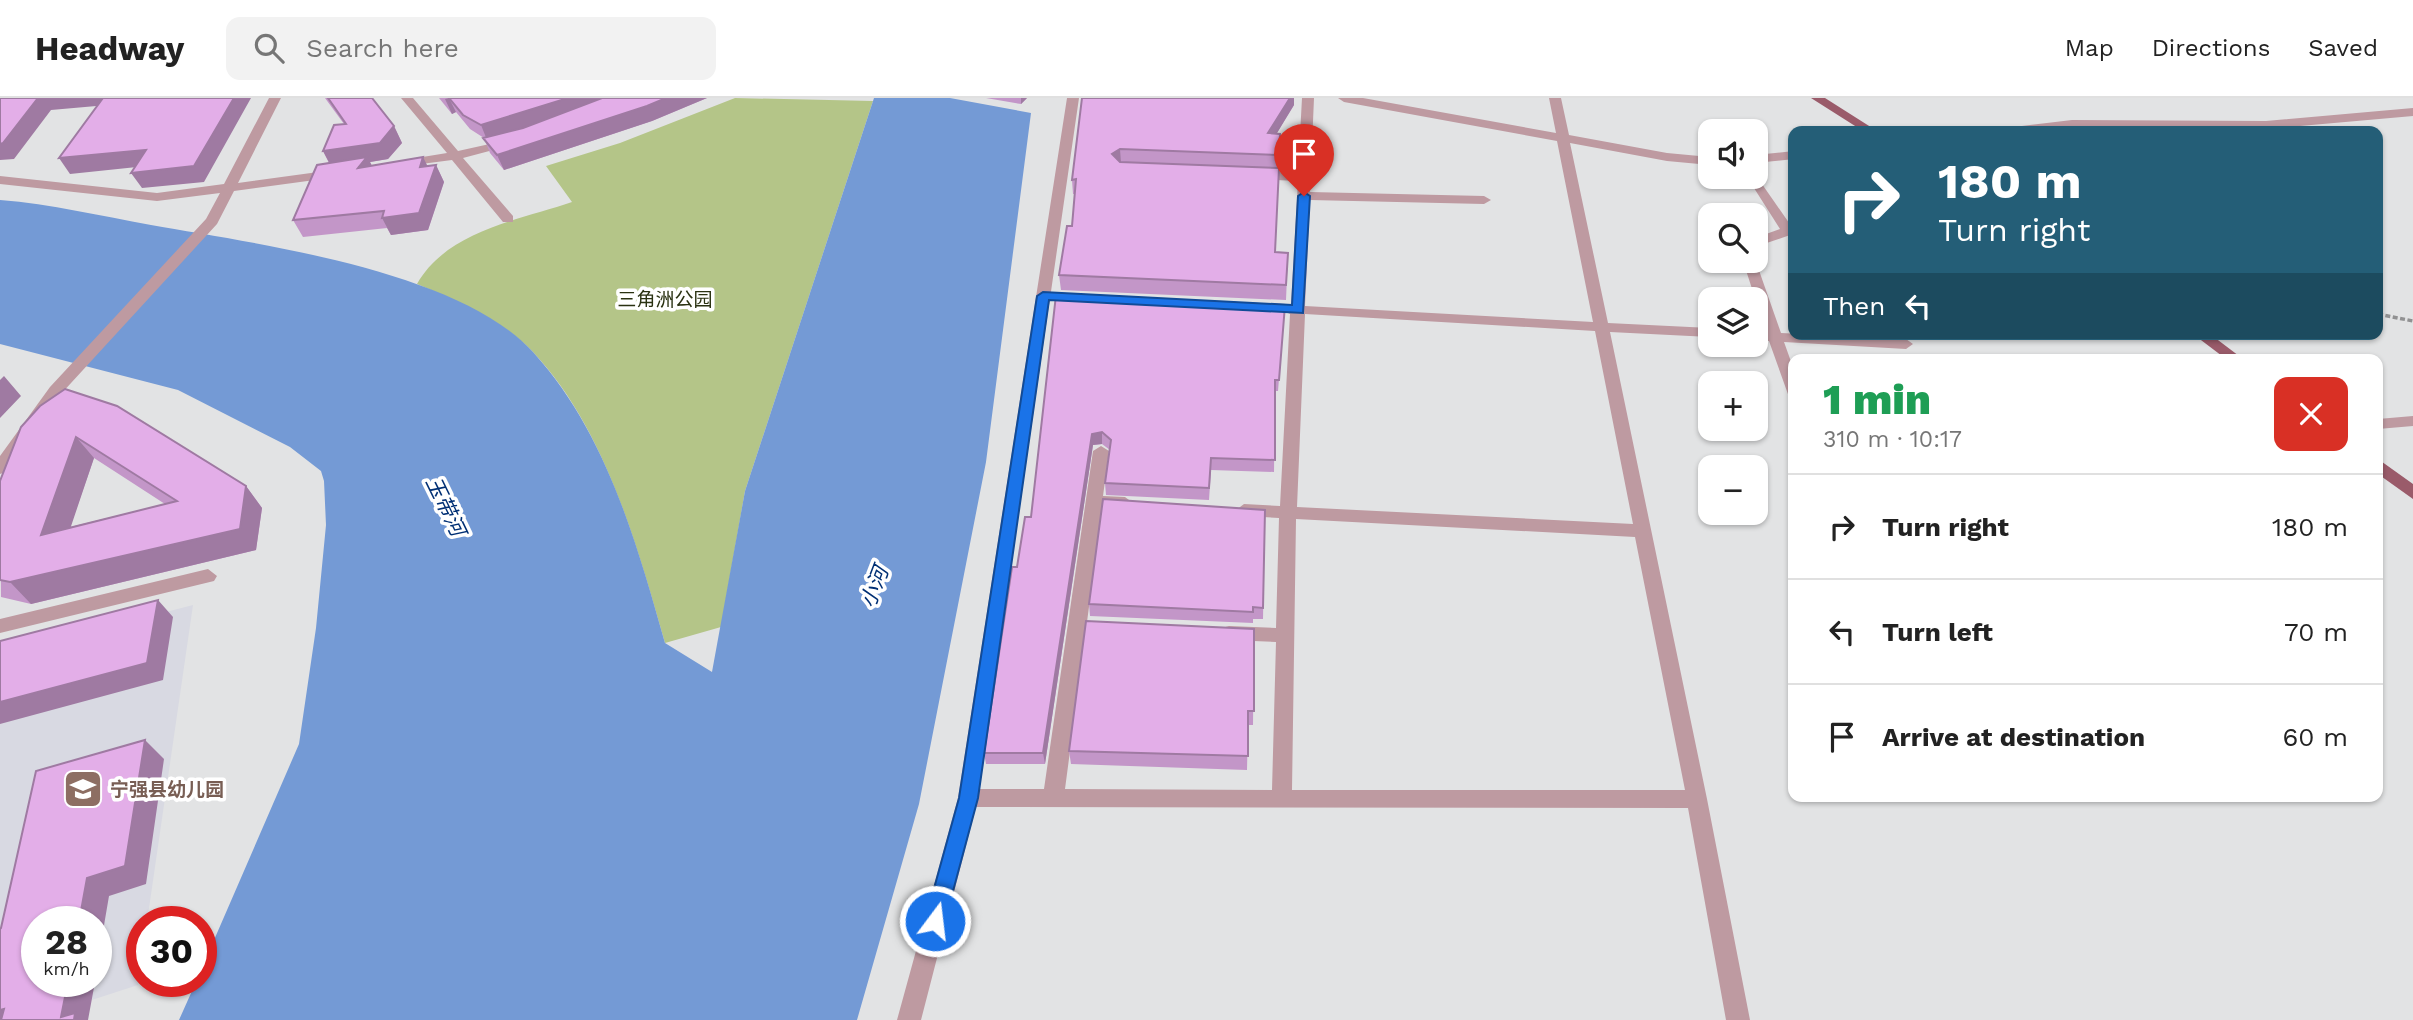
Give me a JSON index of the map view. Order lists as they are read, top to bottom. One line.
{"water":["玉带河","小河"],"parks":["三角洲公园"],"places":{"school or university":["宁强县幼儿园"]},"page":{"header":"Headway","search":"Search here","nav":["Map","Directions","Saved"],"map_buttons":["+","−"],"turn":["180 m","Turn right"],"then":"Then","heading":["1 min","310 m · 10:17"],"list":[{"name":"Turn right","value":"180 m"},{"name":"Turn left","value":"70 m"},{"name":"Arrive at destination","value":"60 m"}],"speed":"28 km/h","limit":"30"}}
